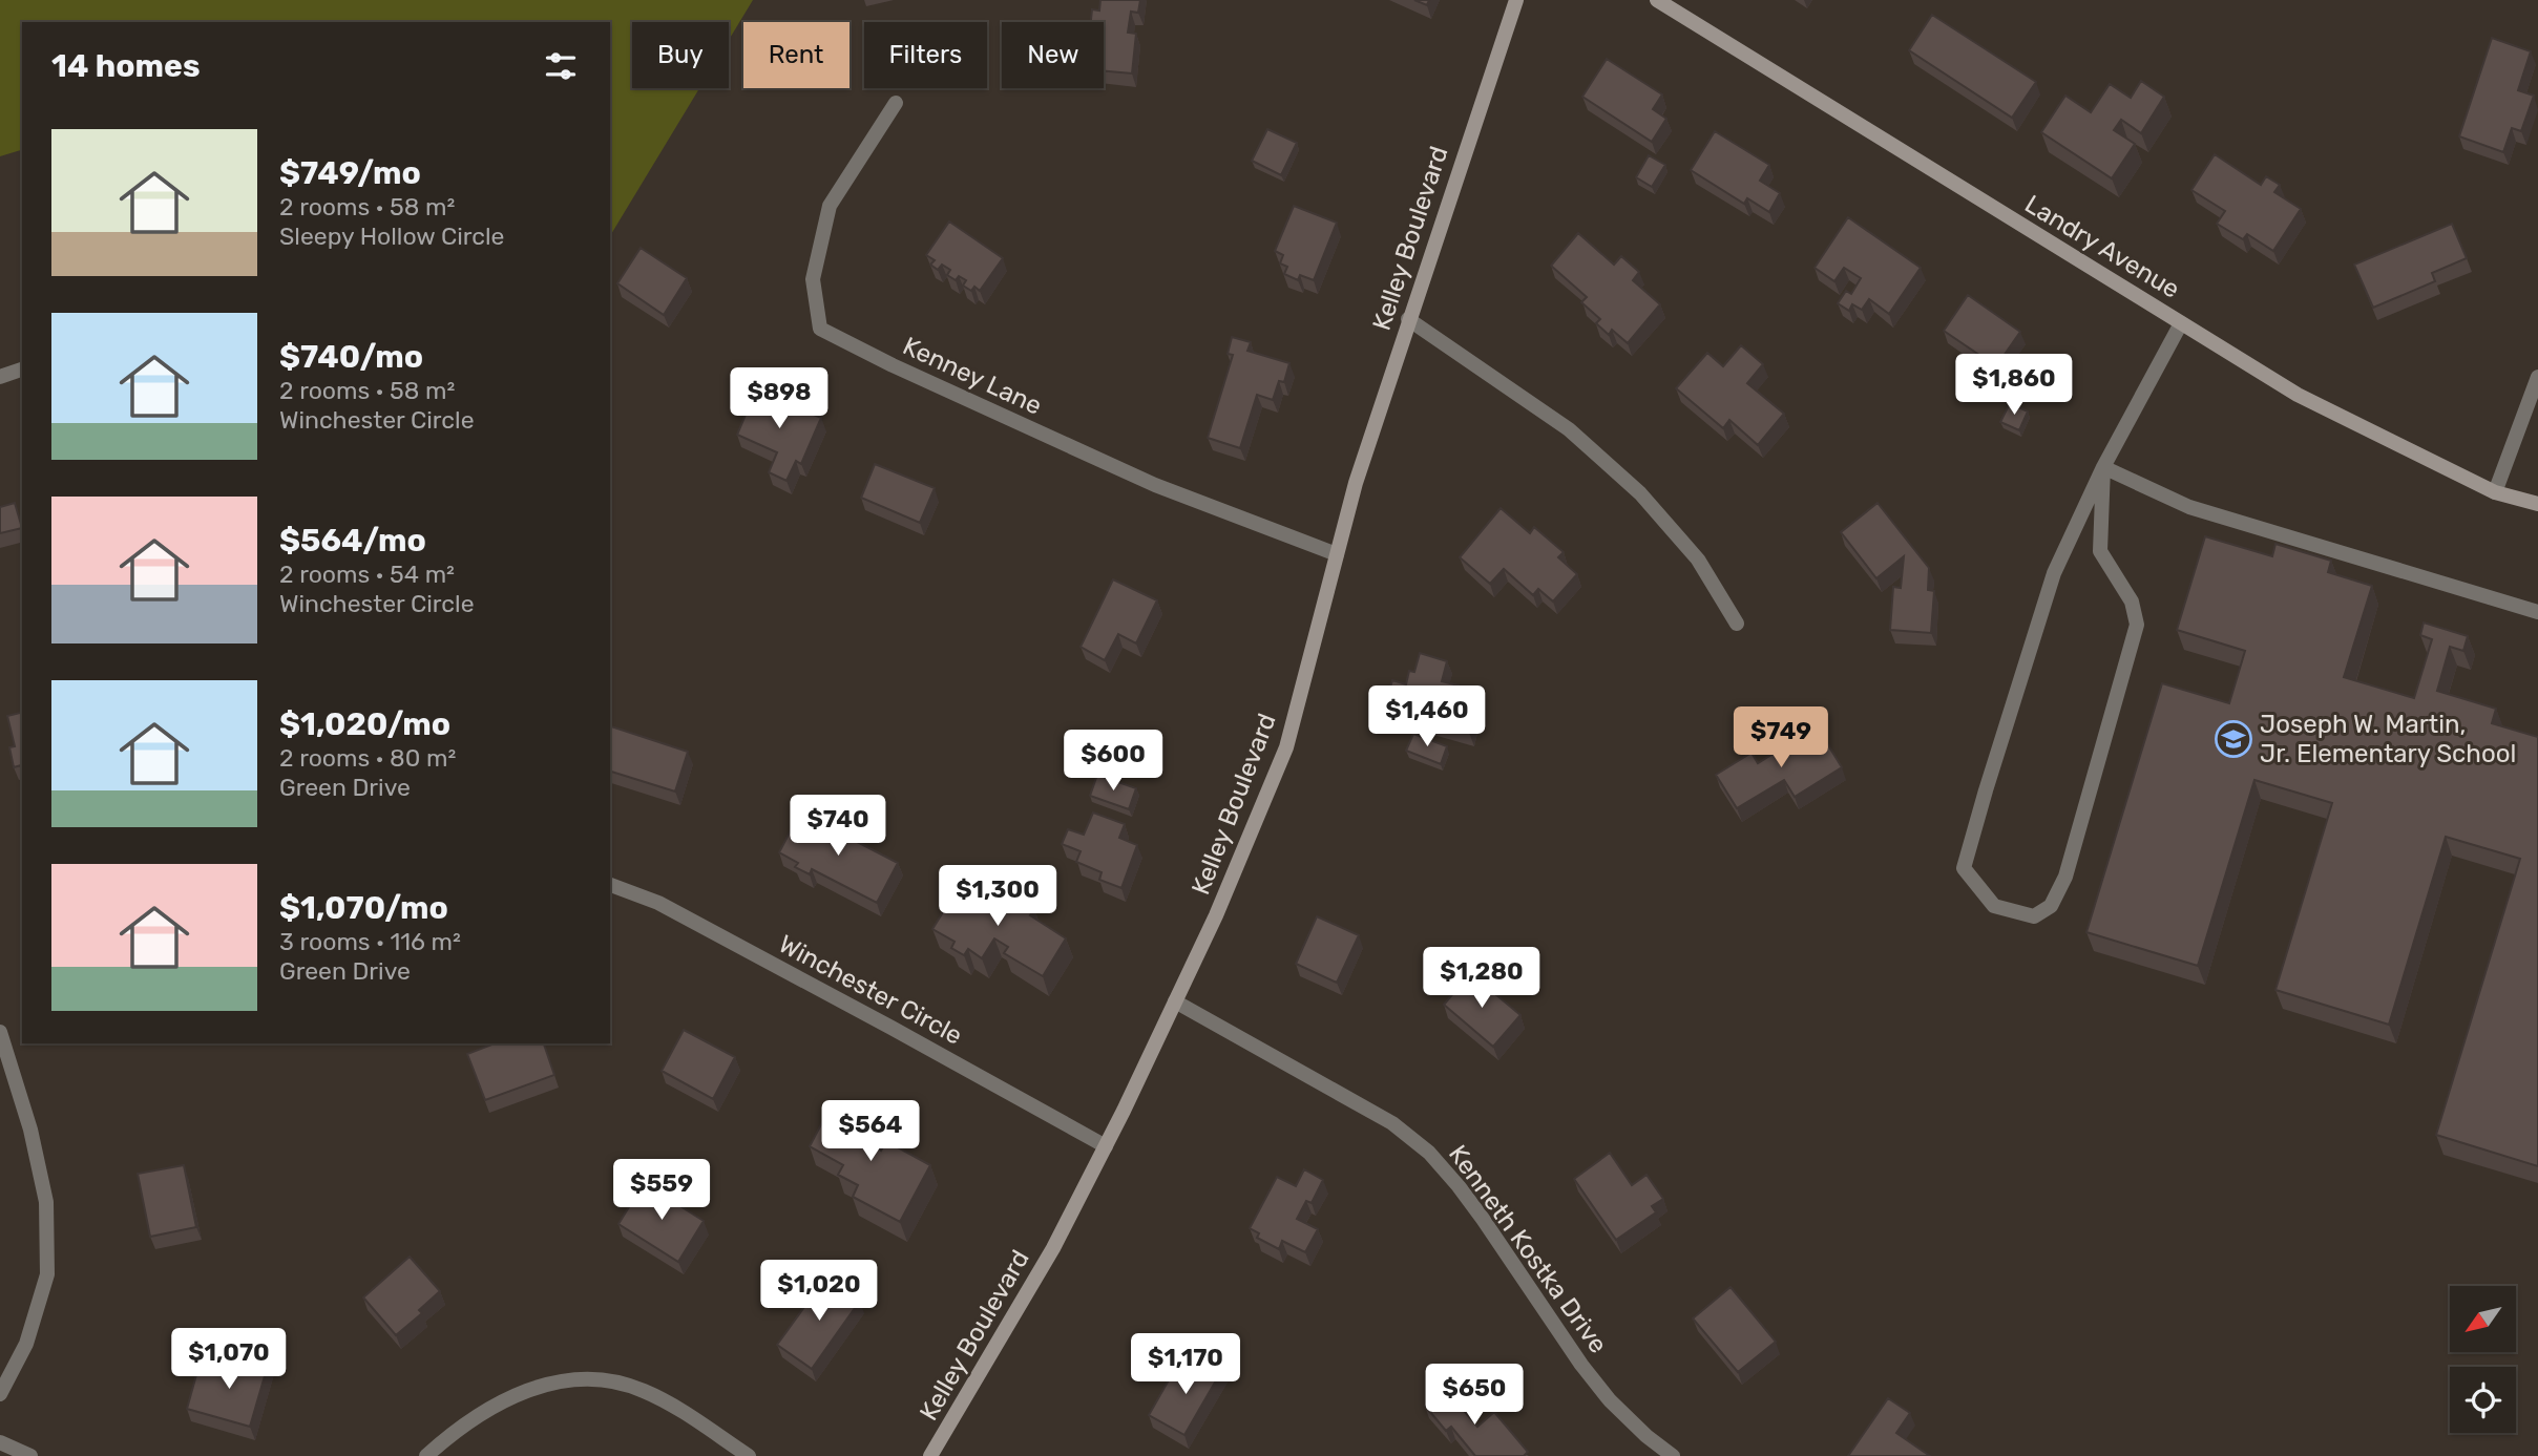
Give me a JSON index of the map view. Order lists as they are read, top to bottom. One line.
{"streets":{"main road":["Kelley Boulevard","Landry Avenue"],"street":["Kenney Lane","Winchester Circle","Kenneth Kostka Drive"]},"crossings":[["Kelley Boulevard","Kenney Lane"],["Kelley Boulevard","Winchester Circle"],["Kelley Boulevard","Kenneth Kostka Drive"]],"places":{"school or university":["Joseph W. Martin, Jr. Elementary School"]},"north":"bottom left","page":{"chip":["Buy","Rent","Filters","New"],"heading":"14 homes","list":[{"name":"$749/mo","note":"2 rooms · 58 m² · Sleepy Hollow Circle"},{"name":"$740/mo","note":"2 rooms · 58 m² · Winchester Circle"},{"name":"$564/mo","note":"2 rooms · 54 m² · Winchester Circle"},{"name":"$1,020/mo","note":"2 rooms · 80 m² · Green Drive"},{"name":"$1,070/mo","note":"3 rooms · 116 m² · Green Drive"}],"price":["$1,860","$898","$1,460","$749","$600","$740","$1,300","$1,280","$564","$559","$1,020","$1,070","$1,170","$650"]}}
